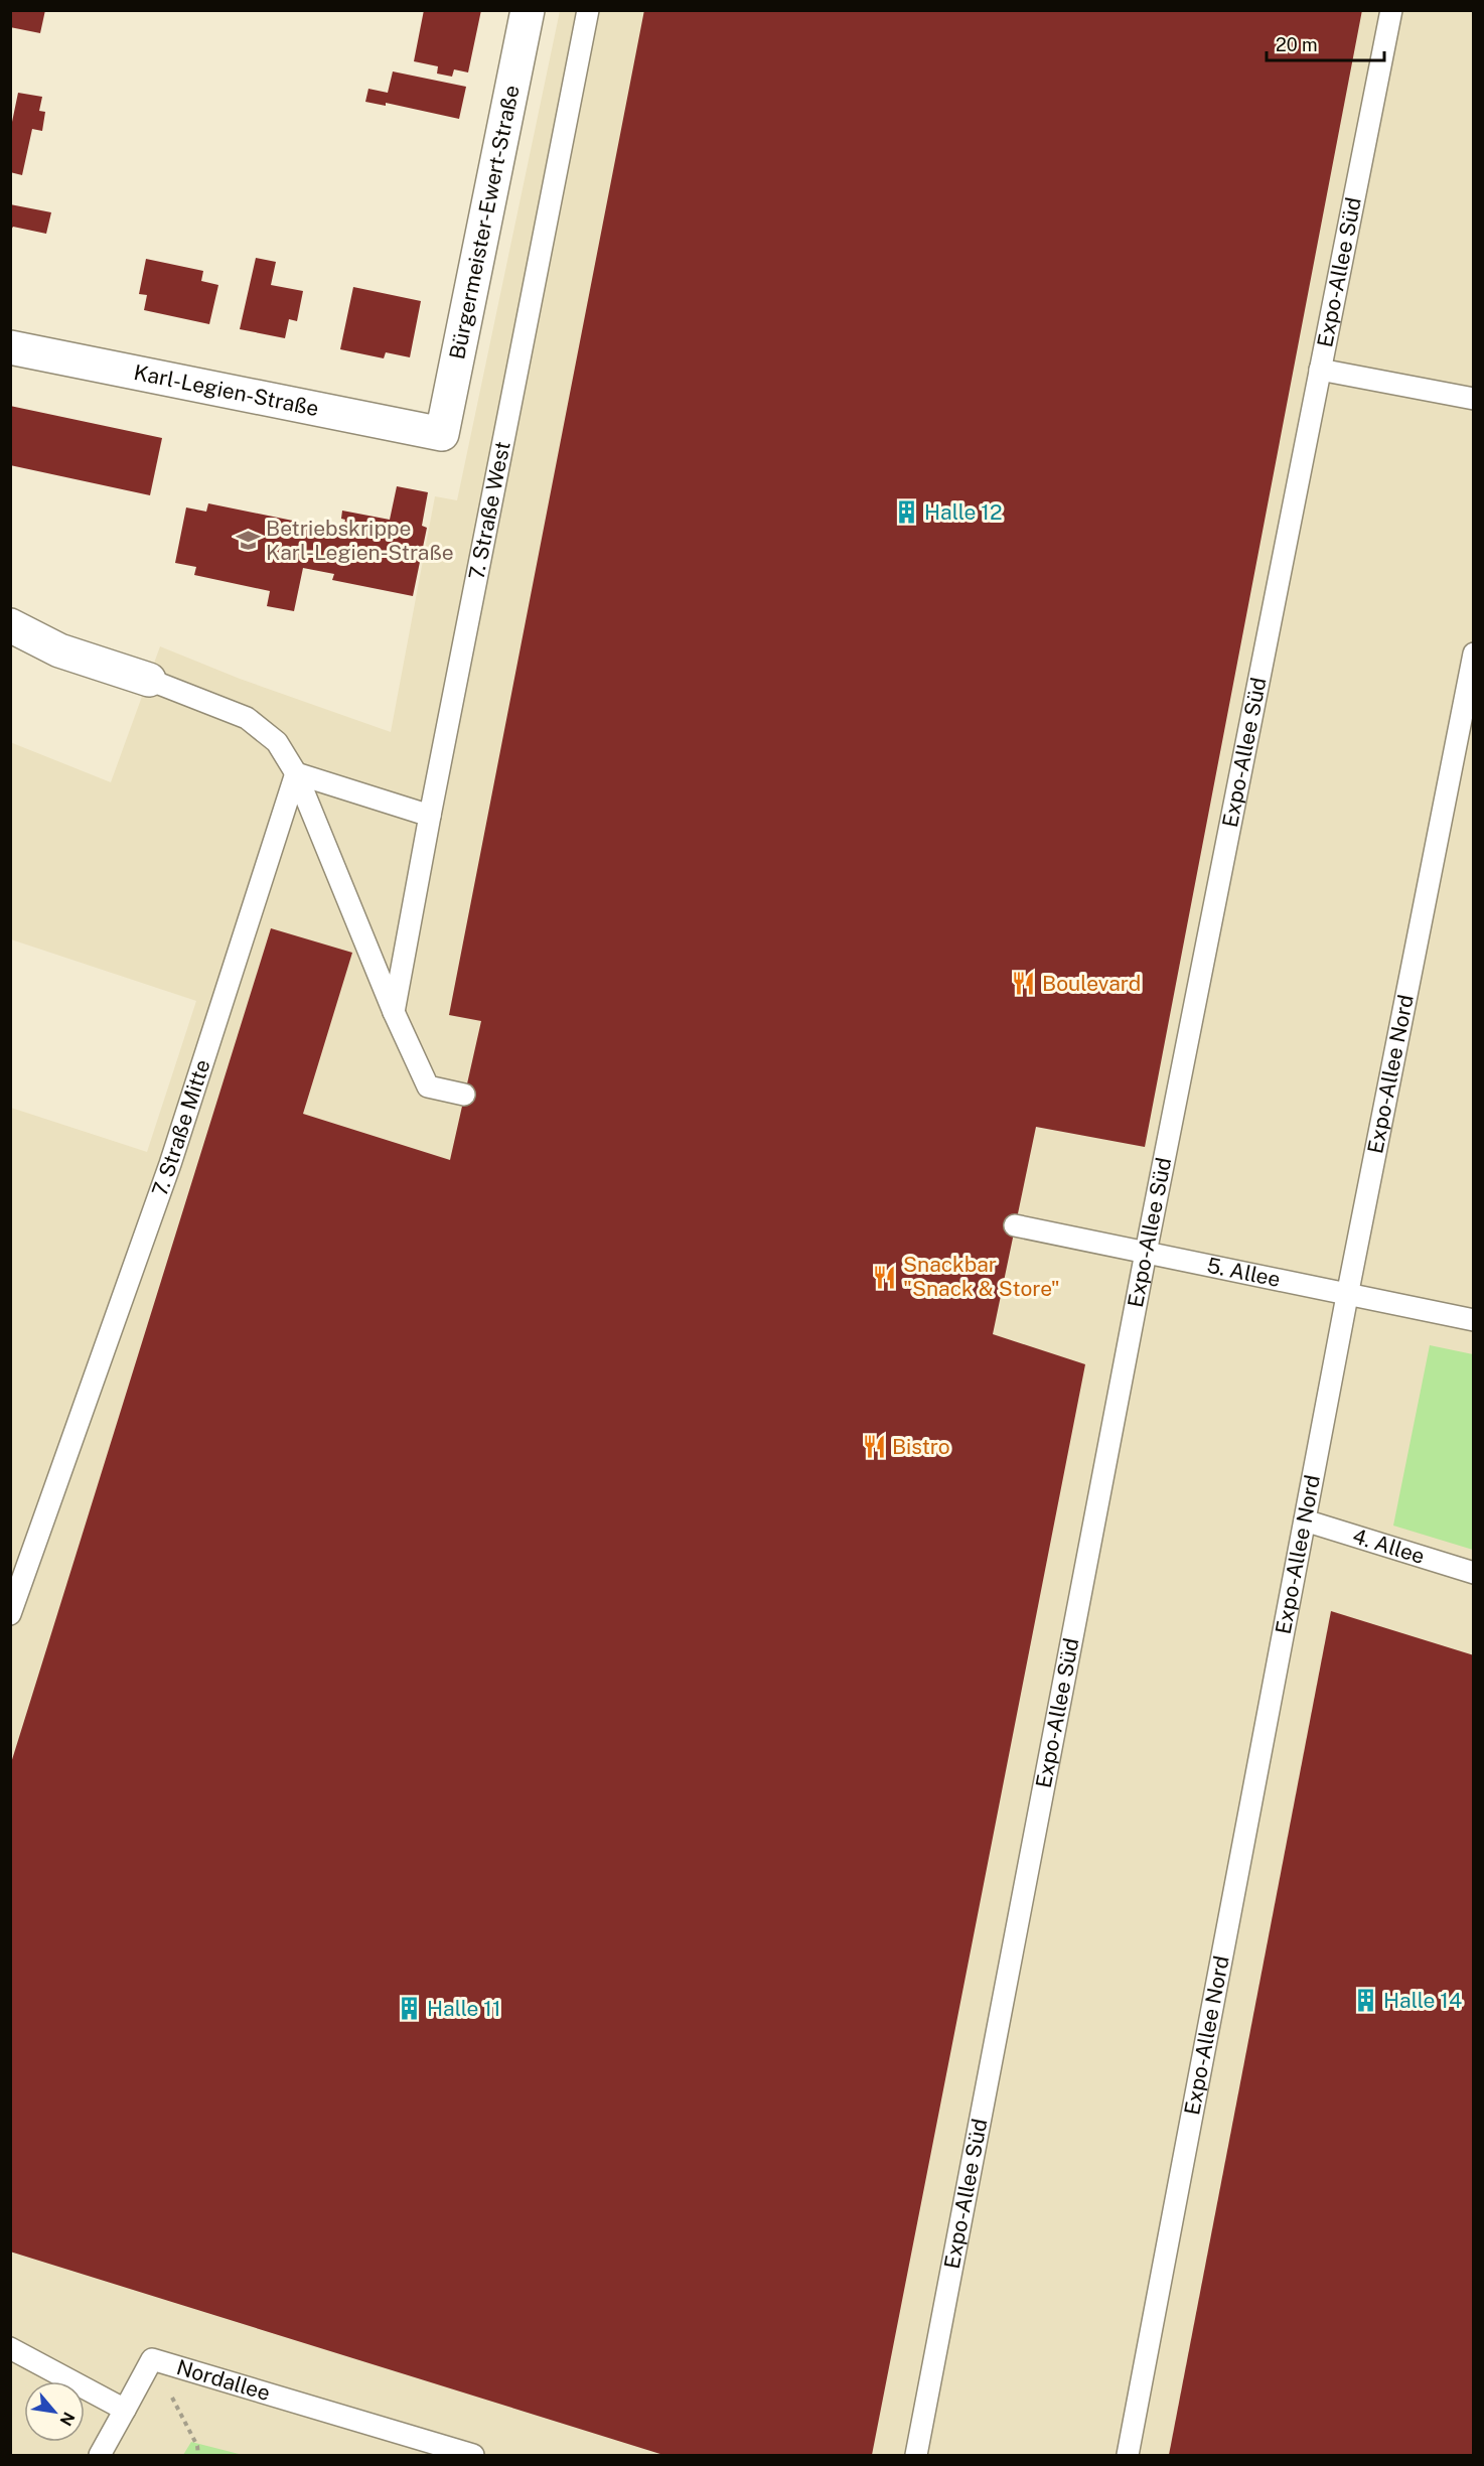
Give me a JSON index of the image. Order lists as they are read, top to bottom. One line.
{"streets":{"street":["Bürgermeister-Ewert-Straße","Karl-Legien-Straße"],"lane":["Expo-Allee Süd","7. Straße West","Expo-Allee Nord","7. Straße Mitte","5. Allee","4. Allee","Nordallee"]},"crossings":[["Bürgermeister-Ewert-Straße","Karl-Legien-Straße"],["Expo-Allee Süd","5. Allee"],["Expo-Allee Nord","5. Allee"],["Expo-Allee Nord","4. Allee"]],"places":{"building":["Halle 12","Halle 14","Halle 11"],"school or university":["Betriebskrippe Karl-Legien-Straße"],"restaurant":["Boulevard","Snackbar \"Snack & Store\"","Bistro"]},"scale_bar":"20 m","north":"bottom right"}
